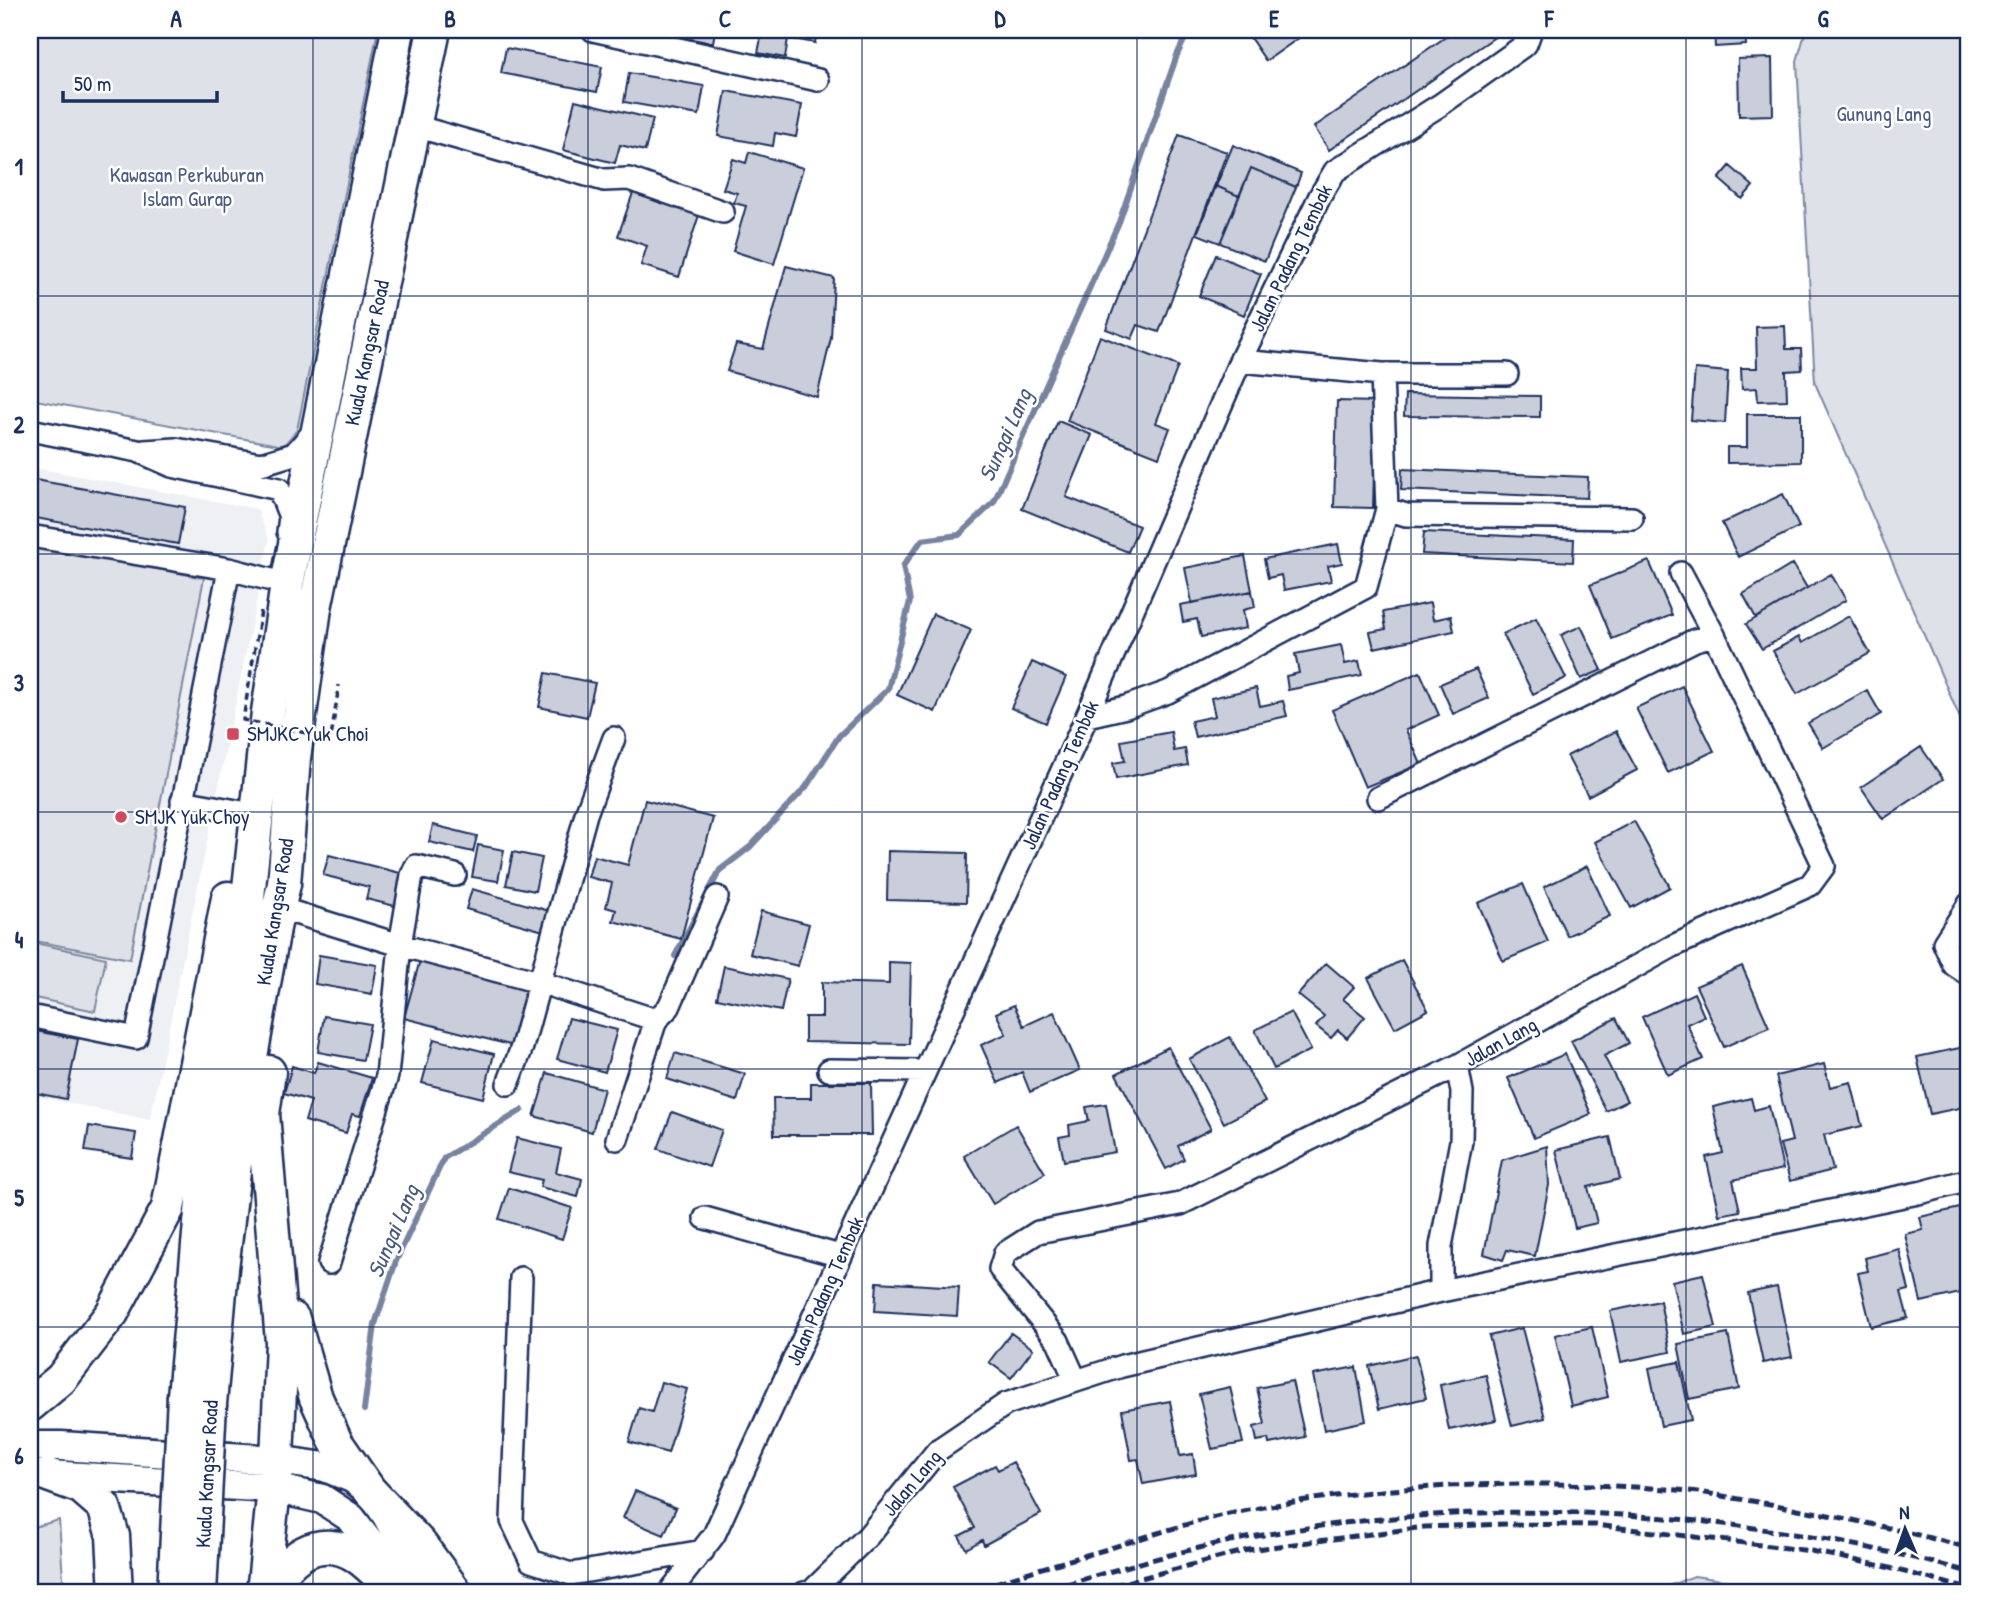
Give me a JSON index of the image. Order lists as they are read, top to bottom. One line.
{"streets":{"highway":["Kuala Kangsar Road"],"street":["Jalan Padang Tembak","Jalan Lang"]},"water":["Sungai Lang"],"parks":["Gunung Lang","Kawasan Perkuburan Islam Gurap"],"places":{"transit":["SMJKC Yuk Choi"],"other":["SMJK Yuk Choy"]},"scale_bar":"50 m","north":"top","grid":{"columns":["A","B","C","D","E","F","G"],"rows":["1","2","3","4","5","6"]}}
